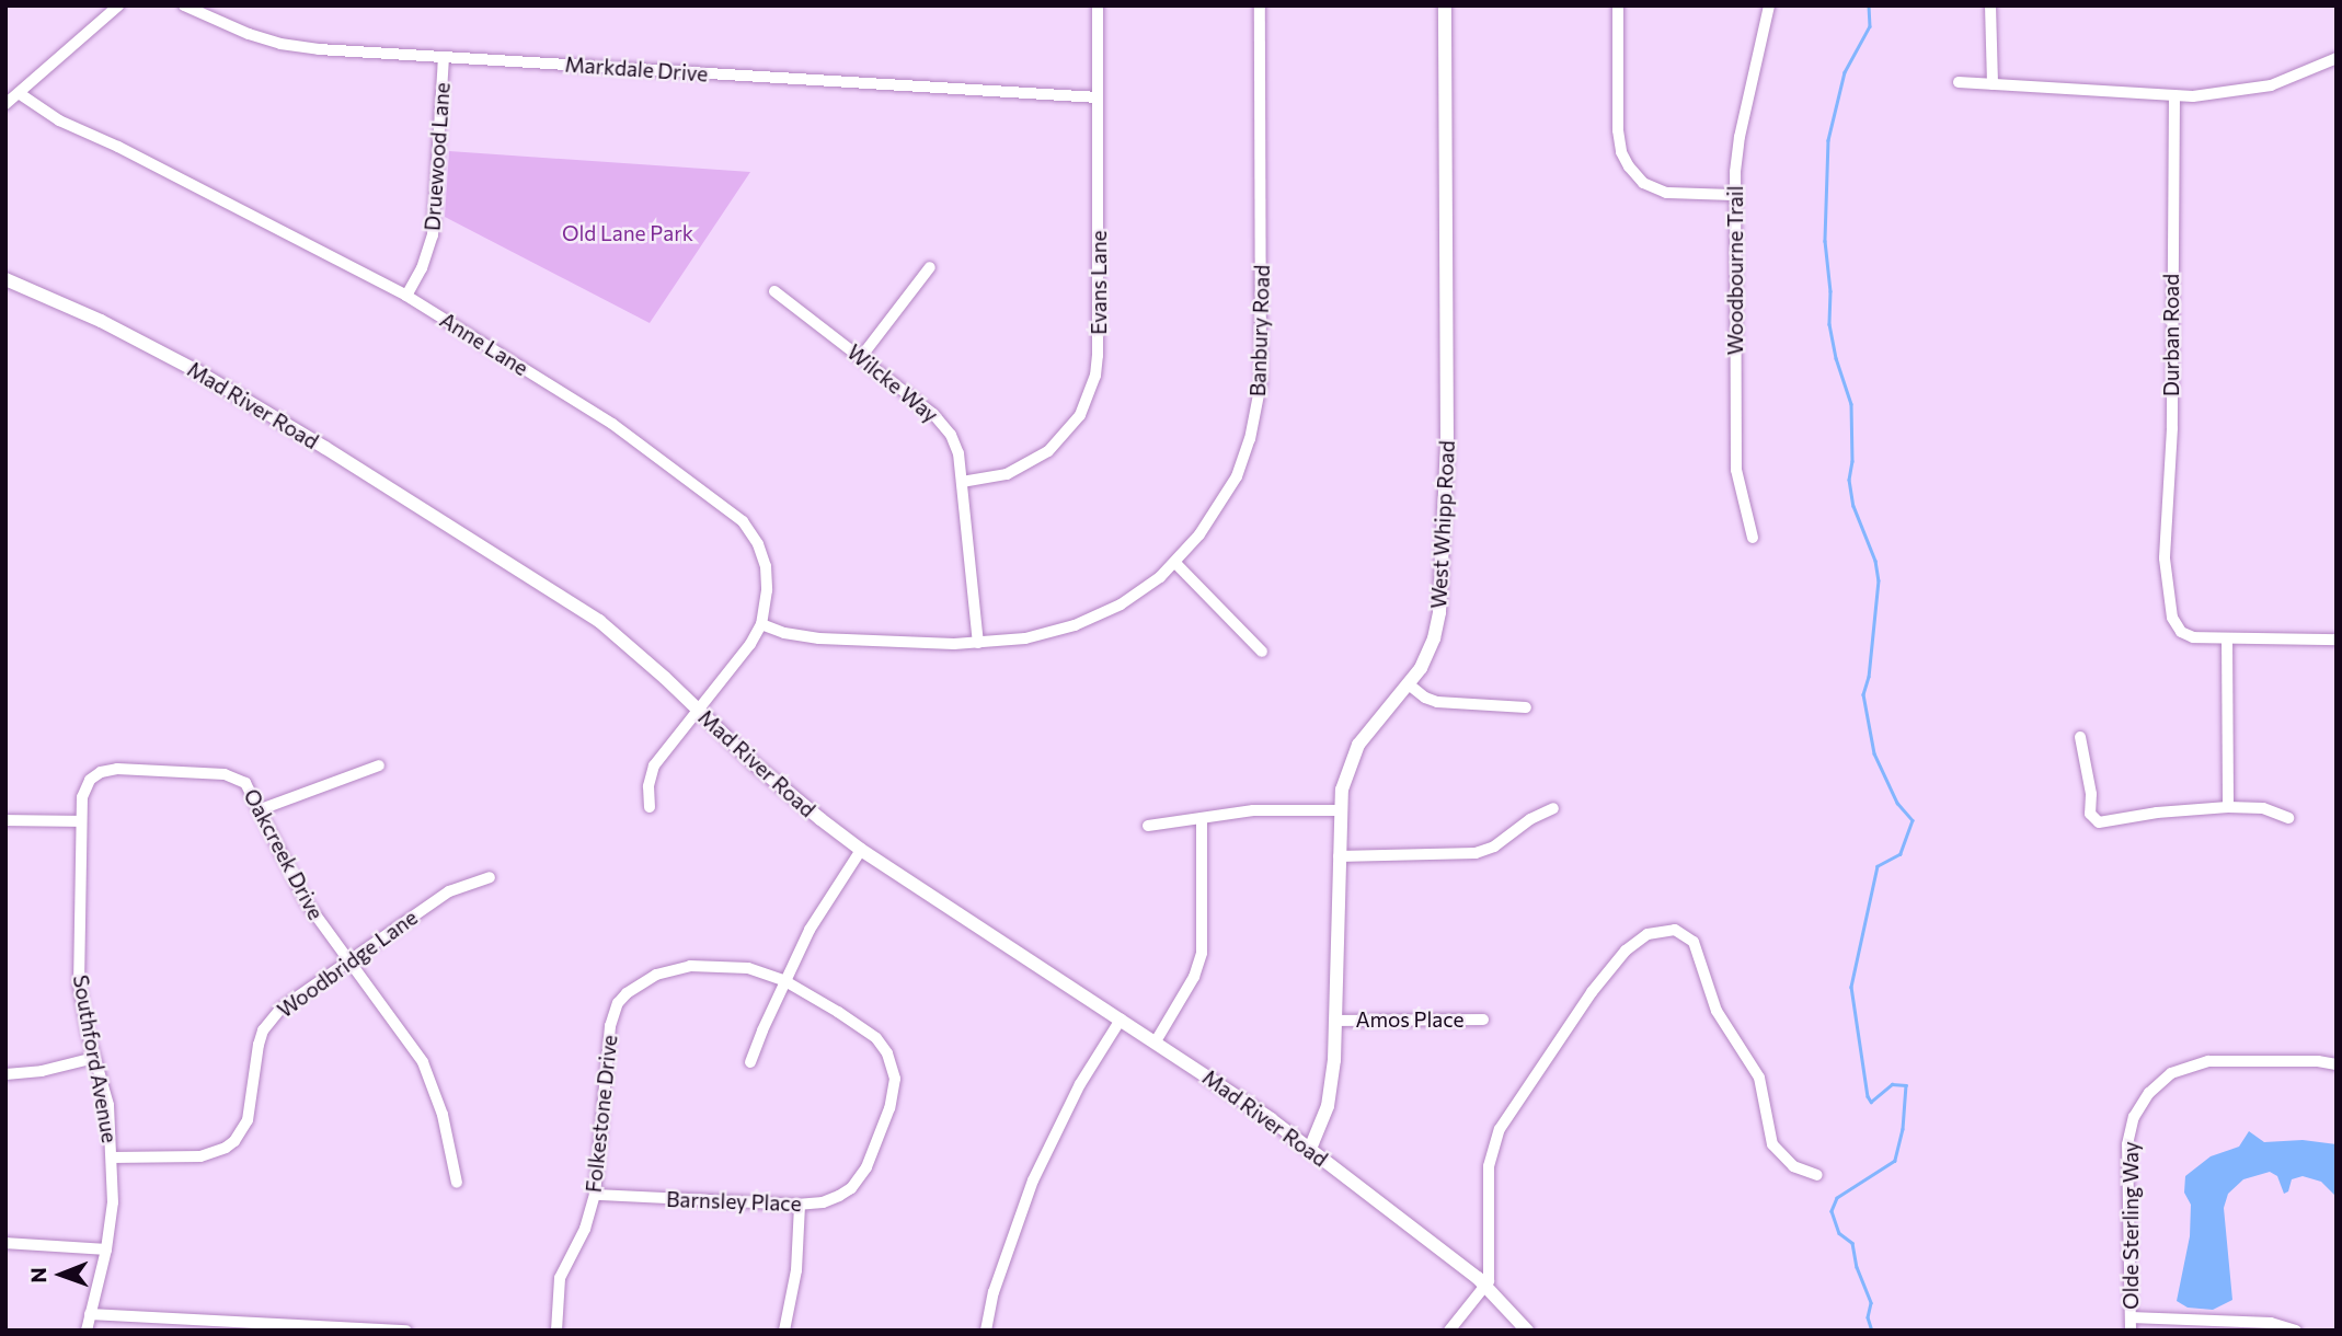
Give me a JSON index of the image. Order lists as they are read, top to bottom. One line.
{"streets":{"street":["Markdale Drive","Druewood Lane","Woodbourne Trail","Evans Lane","Banbury Road","Durban Road","Anne Lane","Wilcke Way","Mad River Road","West Whipp Road","Oakcreek Drive","Woodbridge Lane","Amos Place","Southford Avenue","Folkestone Drive","Barnsley Place","Olde Sterling Way"]},"crossings":[["Markdale Drive","Druewood Lane"],["Markdale Drive","Evans Lane"],["Druewood Lane","Anne Lane"],["Evans Lane","Wilcke Way"],["Banbury Road","Anne Lane"],["Banbury Road","Wilcke Way"],["Anne Lane","Mad River Road"],["Mad River Road","West Whipp Road"],["West Whipp Road","Amos Place"],["Oakcreek Drive","Woodbridge Lane"],["Oakcreek Drive","Southford Avenue"],["Woodbridge Lane","Southford Avenue"],["Folkestone Drive","Barnsley Place"]],"parks":["Old Lane Park"],"north":"left"}
